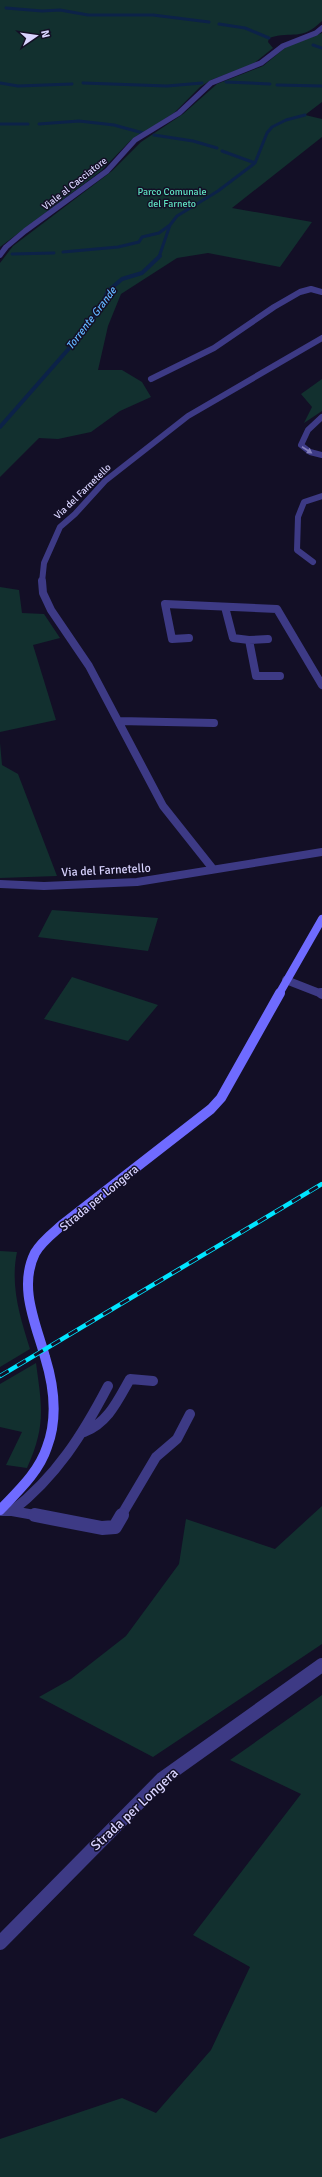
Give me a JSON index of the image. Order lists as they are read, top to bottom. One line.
{"streets":{"street":["Viale al Cacciatore","Via del Farnetello","Strada per Longera"]},"water":["Torrente Grande"],"parks":["Parco Comunale del Farneto"],"north":"right"}
